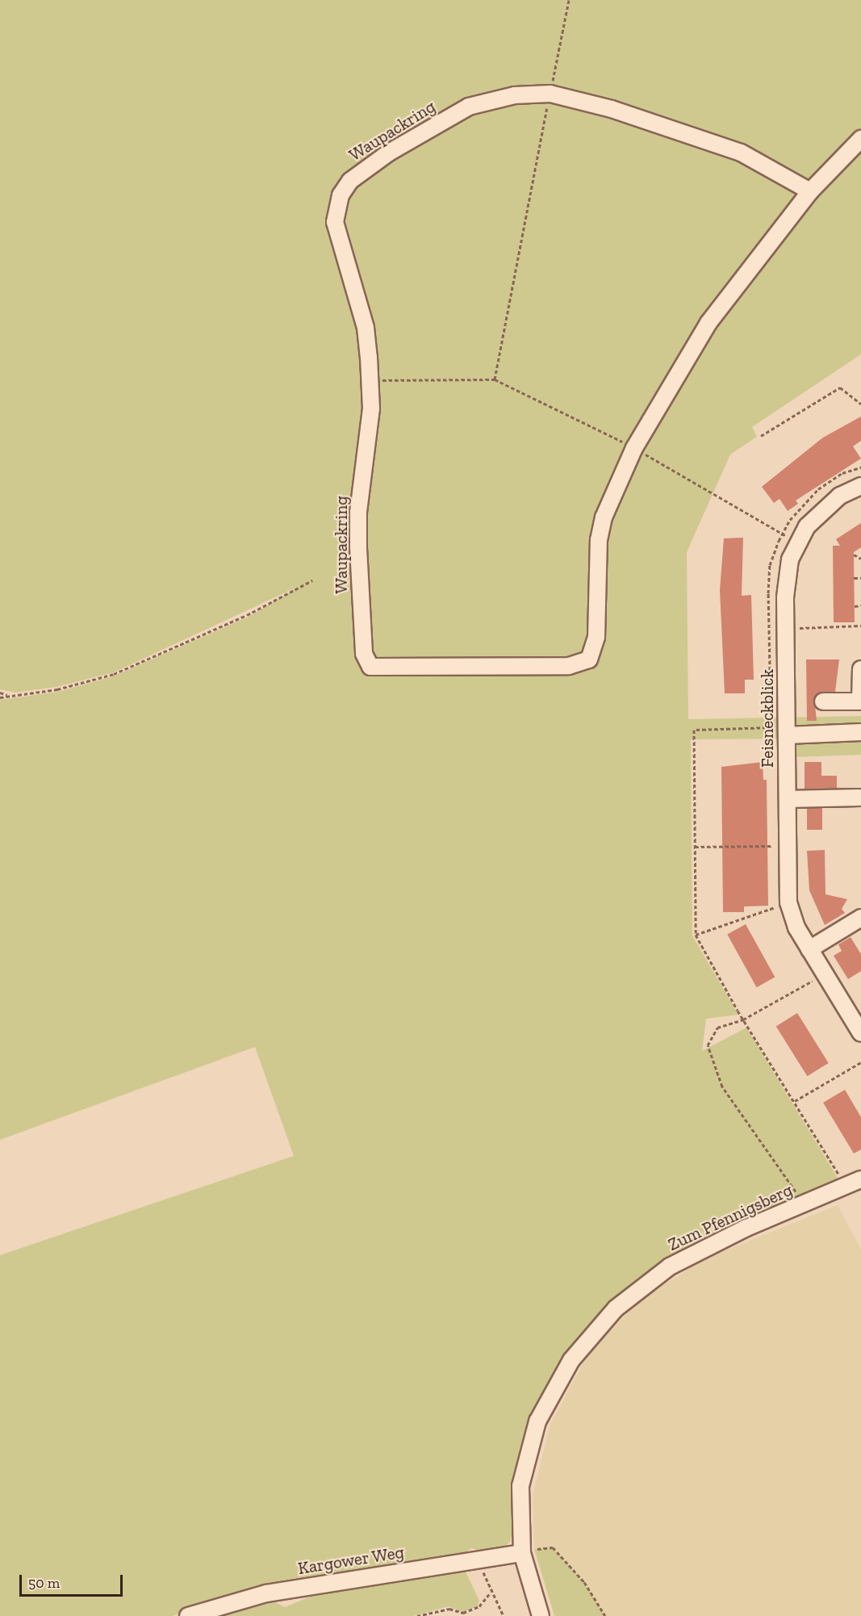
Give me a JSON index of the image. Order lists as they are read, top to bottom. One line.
{"streets":{"street":["Waupackring","Feisneckblick","Zum Pfennigsberg","Kargower Weg"]},"crossings":[["Zum Pfennigsberg","Kargower Weg"]],"scale_bar":"50 m"}
